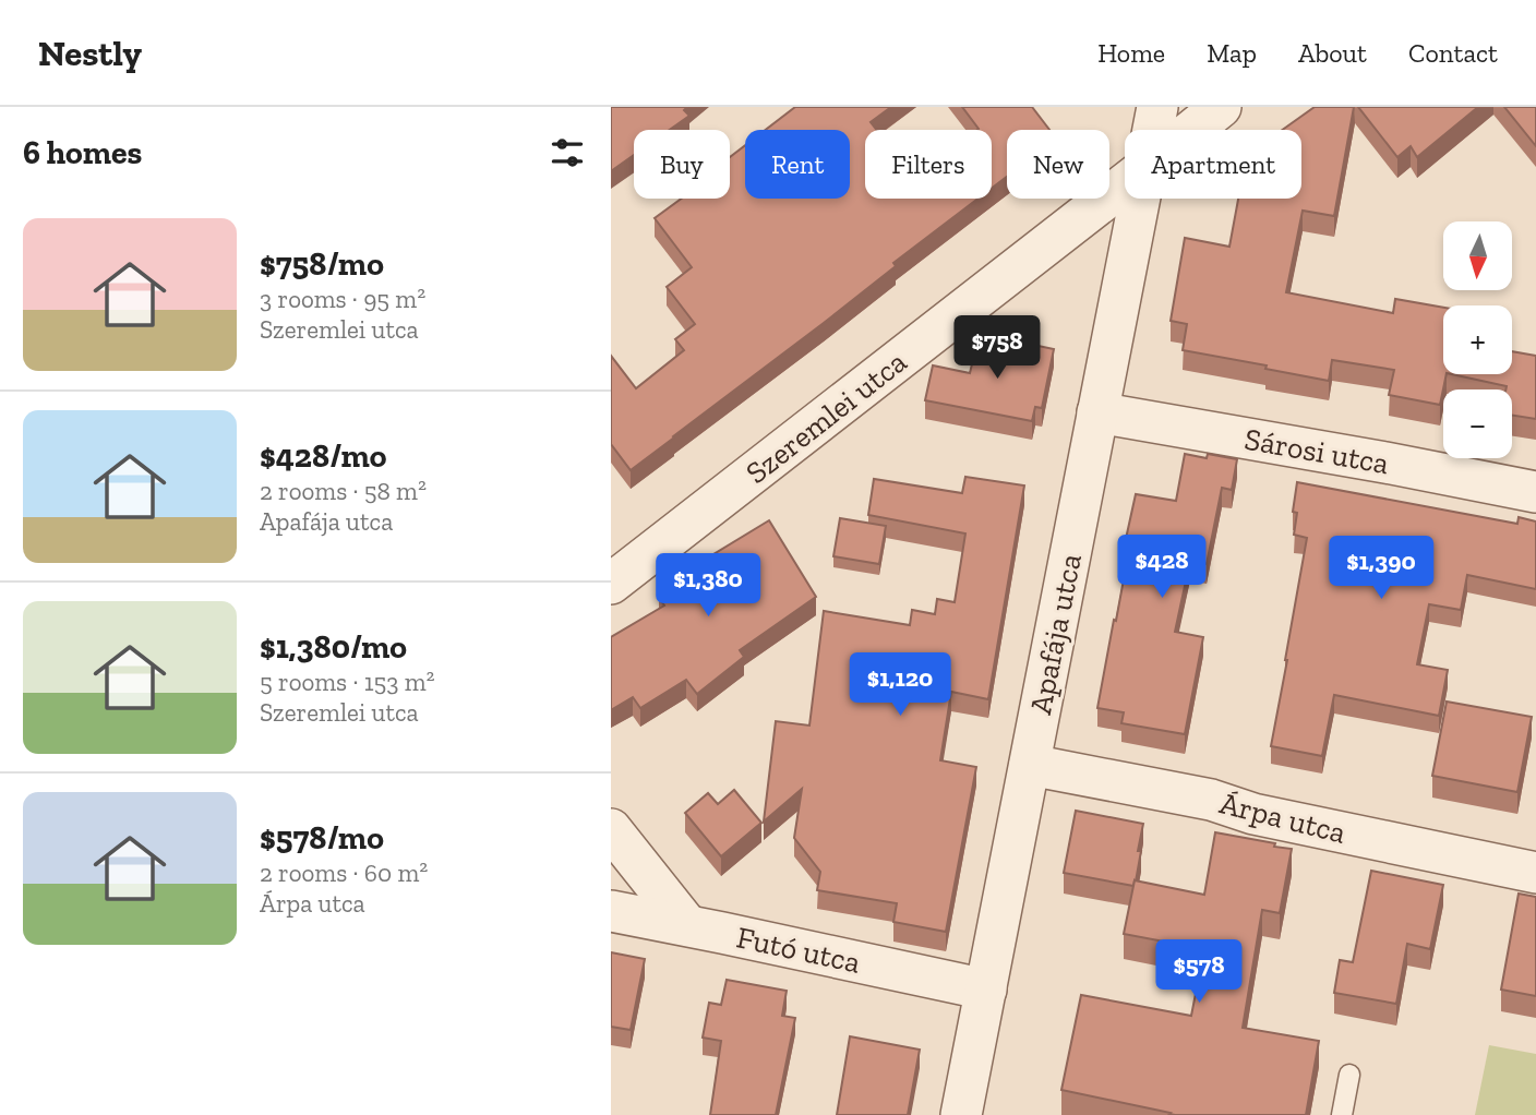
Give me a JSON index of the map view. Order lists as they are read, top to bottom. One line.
{"streets":{"street":["Szeremlei utca","Sárosi utca","Apafája utca","Árpa utca","Futó utca"]},"crossings":[["Sárosi utca","Apafája utca"],["Apafája utca","Árpa utca"],["Apafája utca","Futó utca"]],"north":"bottom","page":{"header":"Nestly","nav":["Home","Map","About","Contact"],"heading":"6 homes","chip":["Buy","Rent","Filters","New","Apartment"],"list":[{"name":"$758/mo","note":"3 rooms · 95 m² · Szeremlei utca"},{"name":"$428/mo","note":"2 rooms · 58 m² · Apafája utca"},{"name":"$1,380/mo","note":"5 rooms · 153 m² · Szeremlei utca"},{"name":"$578/mo","note":"2 rooms · 60 m² · Árpa utca"}],"map_buttons":["+","−"],"price":["$758","$428","$1,390","$1,380","$1,120","$578"]}}
